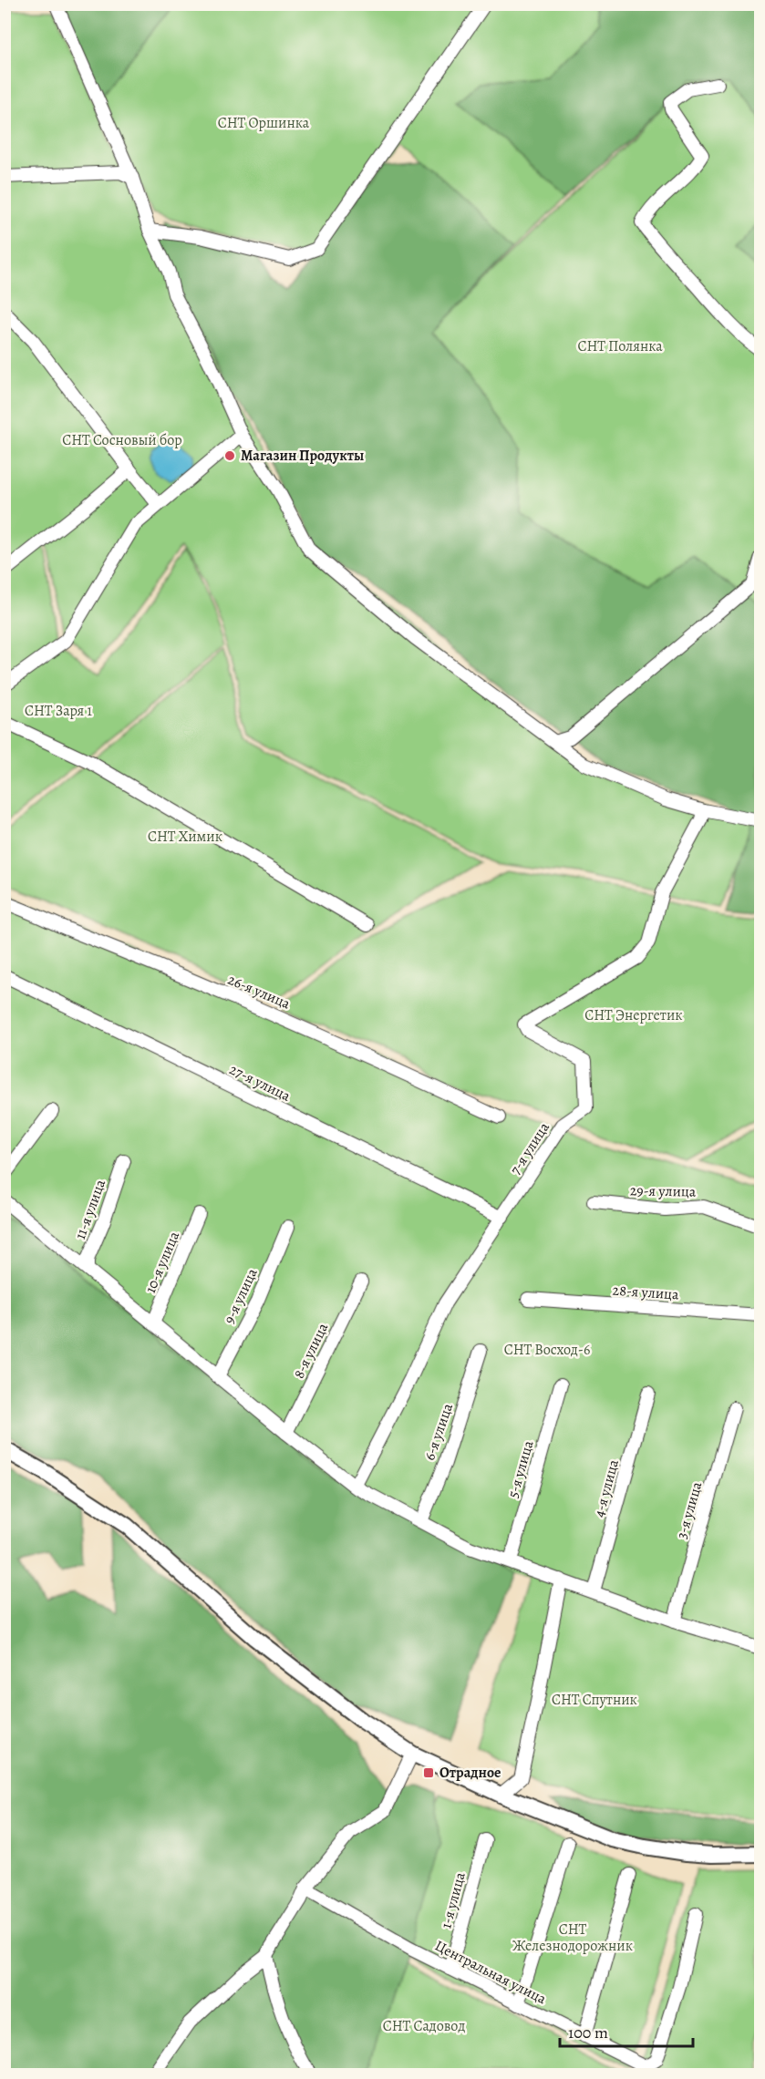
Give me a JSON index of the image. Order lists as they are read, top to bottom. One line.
{"streets":{"street":["26-я улица","27-я улица","7-я улица","29-я улица","11-я улица","10-я улица","28-я улица","9-я улица","8-я улица","6-я улица","5-я улица","4-я улица","3-я улица","1-я улица","Центральная улица"]},"crossings":[["27-я улица","7-я улица"],["1-я улица","Центральная улица"]],"parks":["СНТ Оршинка","СНТ Полянка","СНТ Сосновый бор","СНТ Заря 1","СНТ Химик","СНТ Энергетик","СНТ Восход-6","СНТ Спутник","СНТ Железнодорожник","СНТ Садовод"],"places":{"other":["Магазин Продукты"],"transit":["Отрадное"]},"scale_bar":"100 m"}
